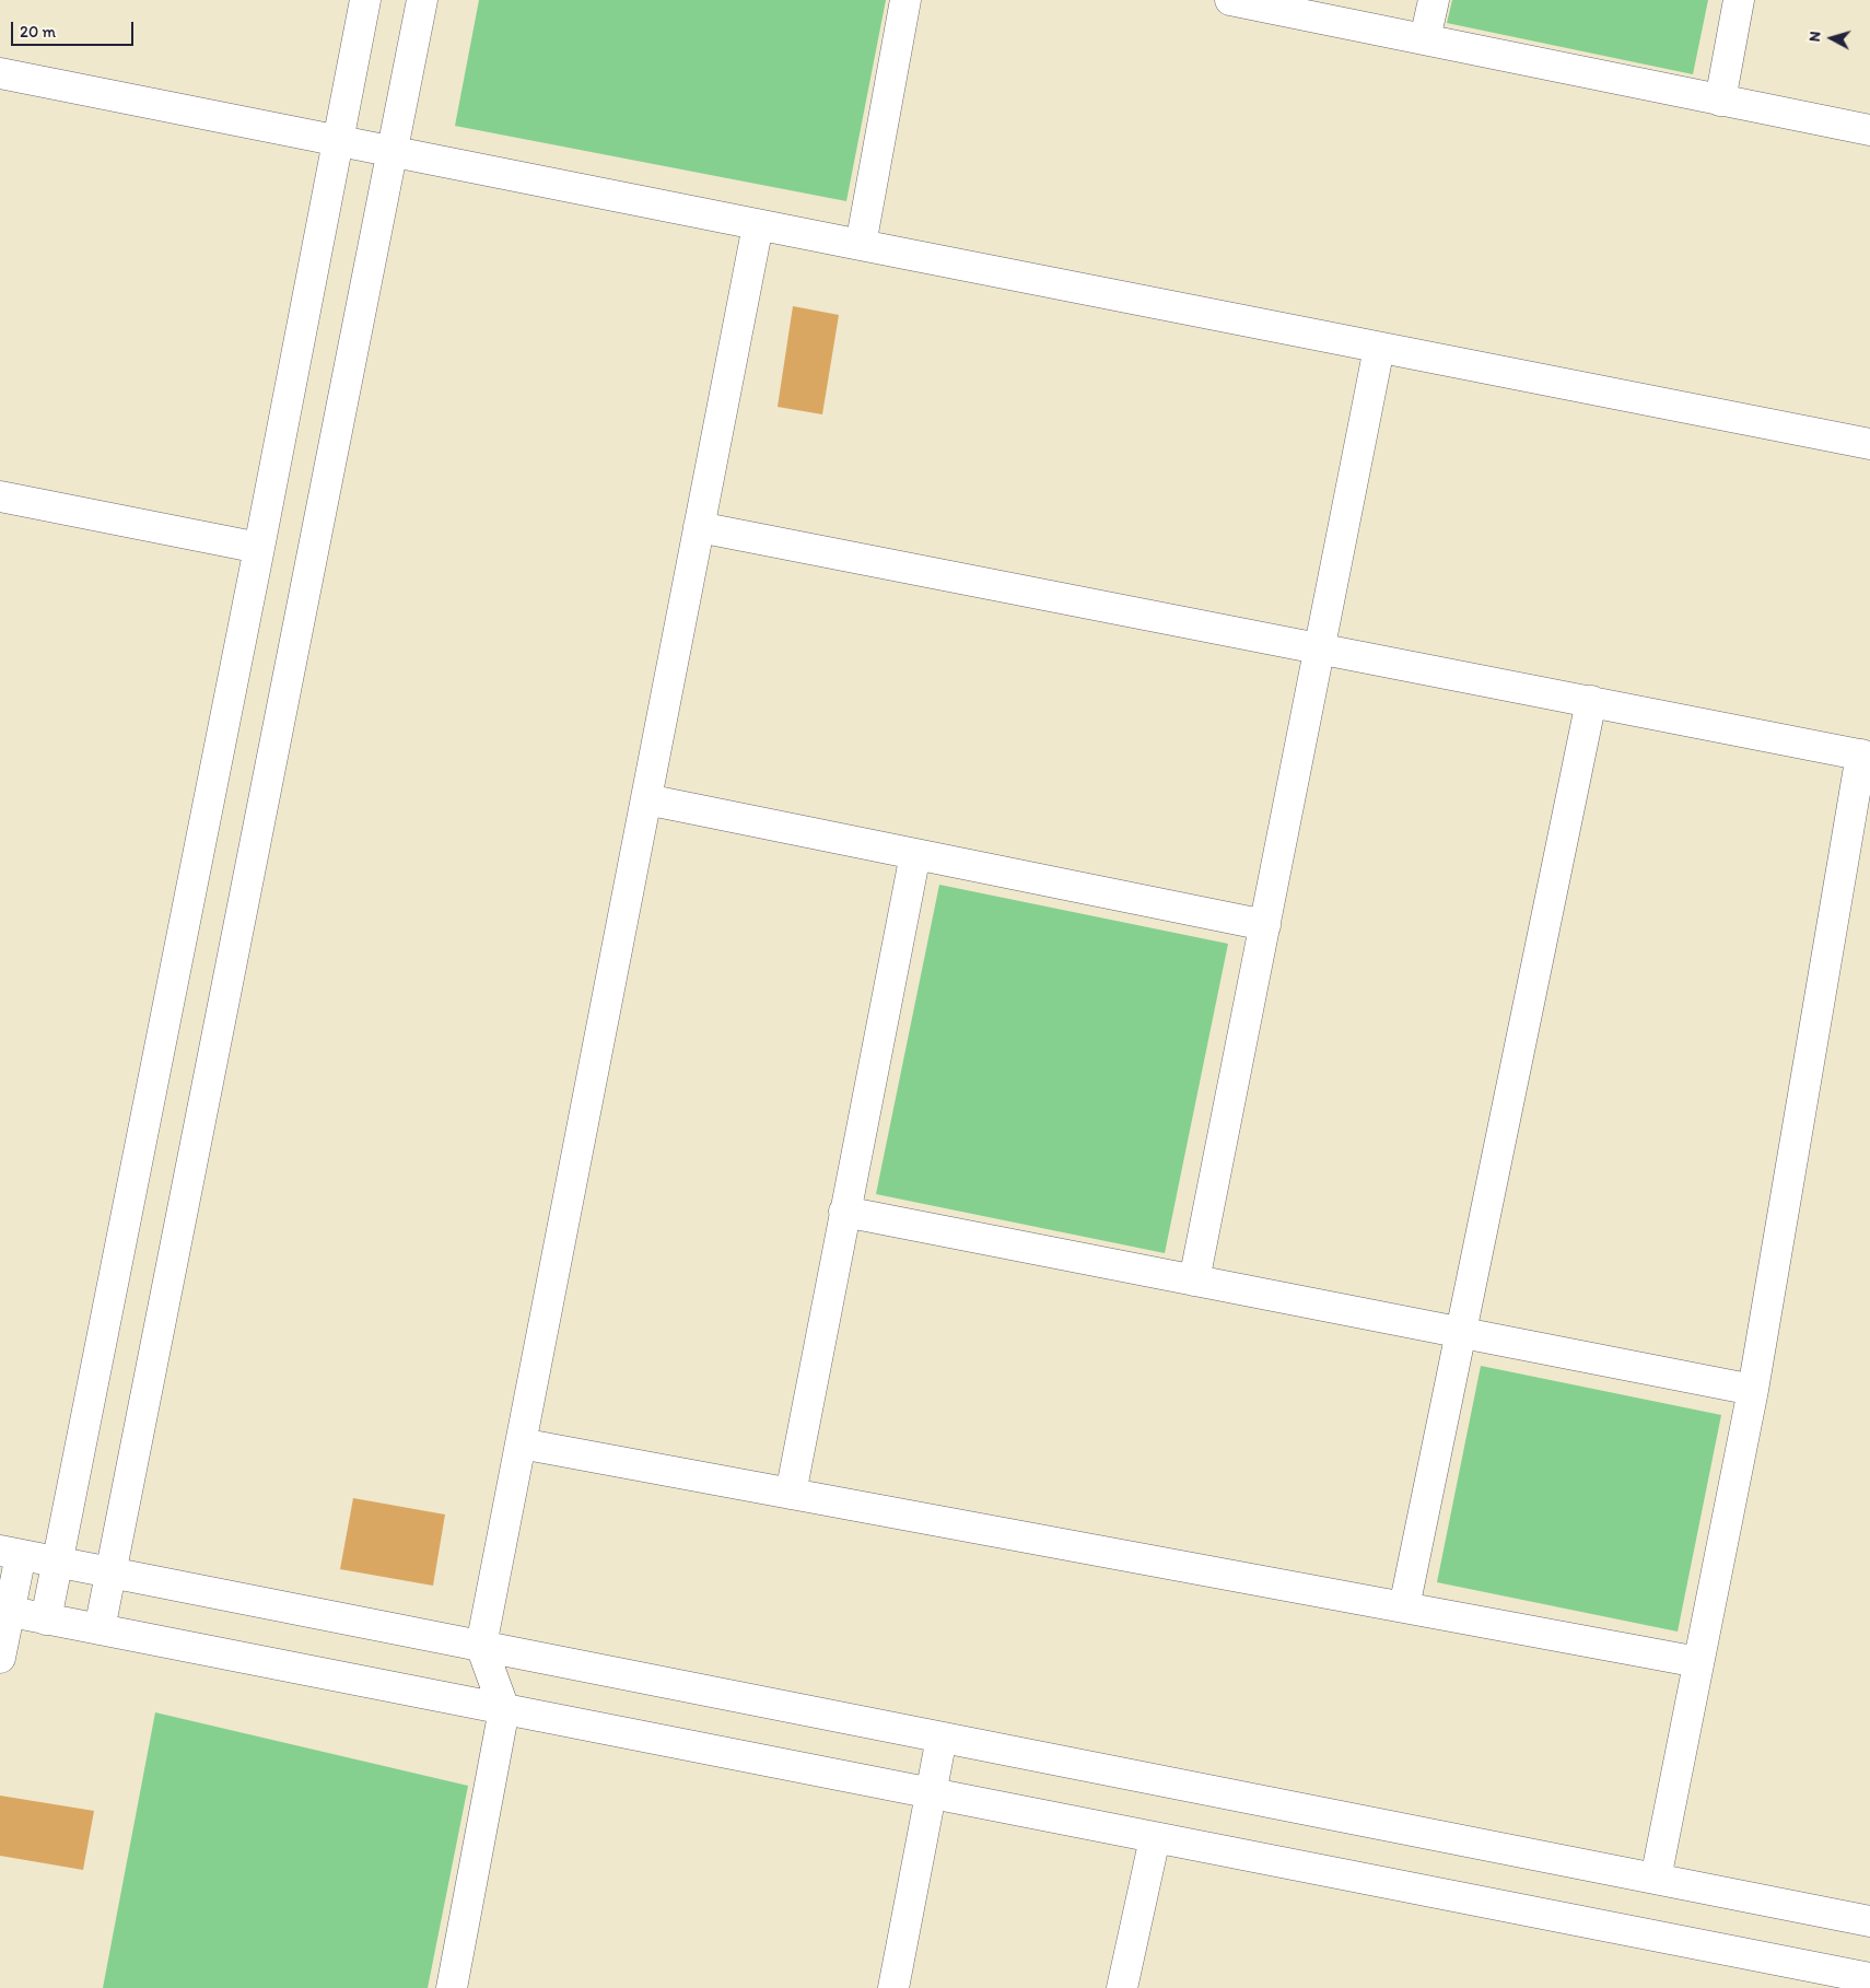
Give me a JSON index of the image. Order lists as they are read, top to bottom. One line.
{"scale_bar":"20 m","north":"left"}
